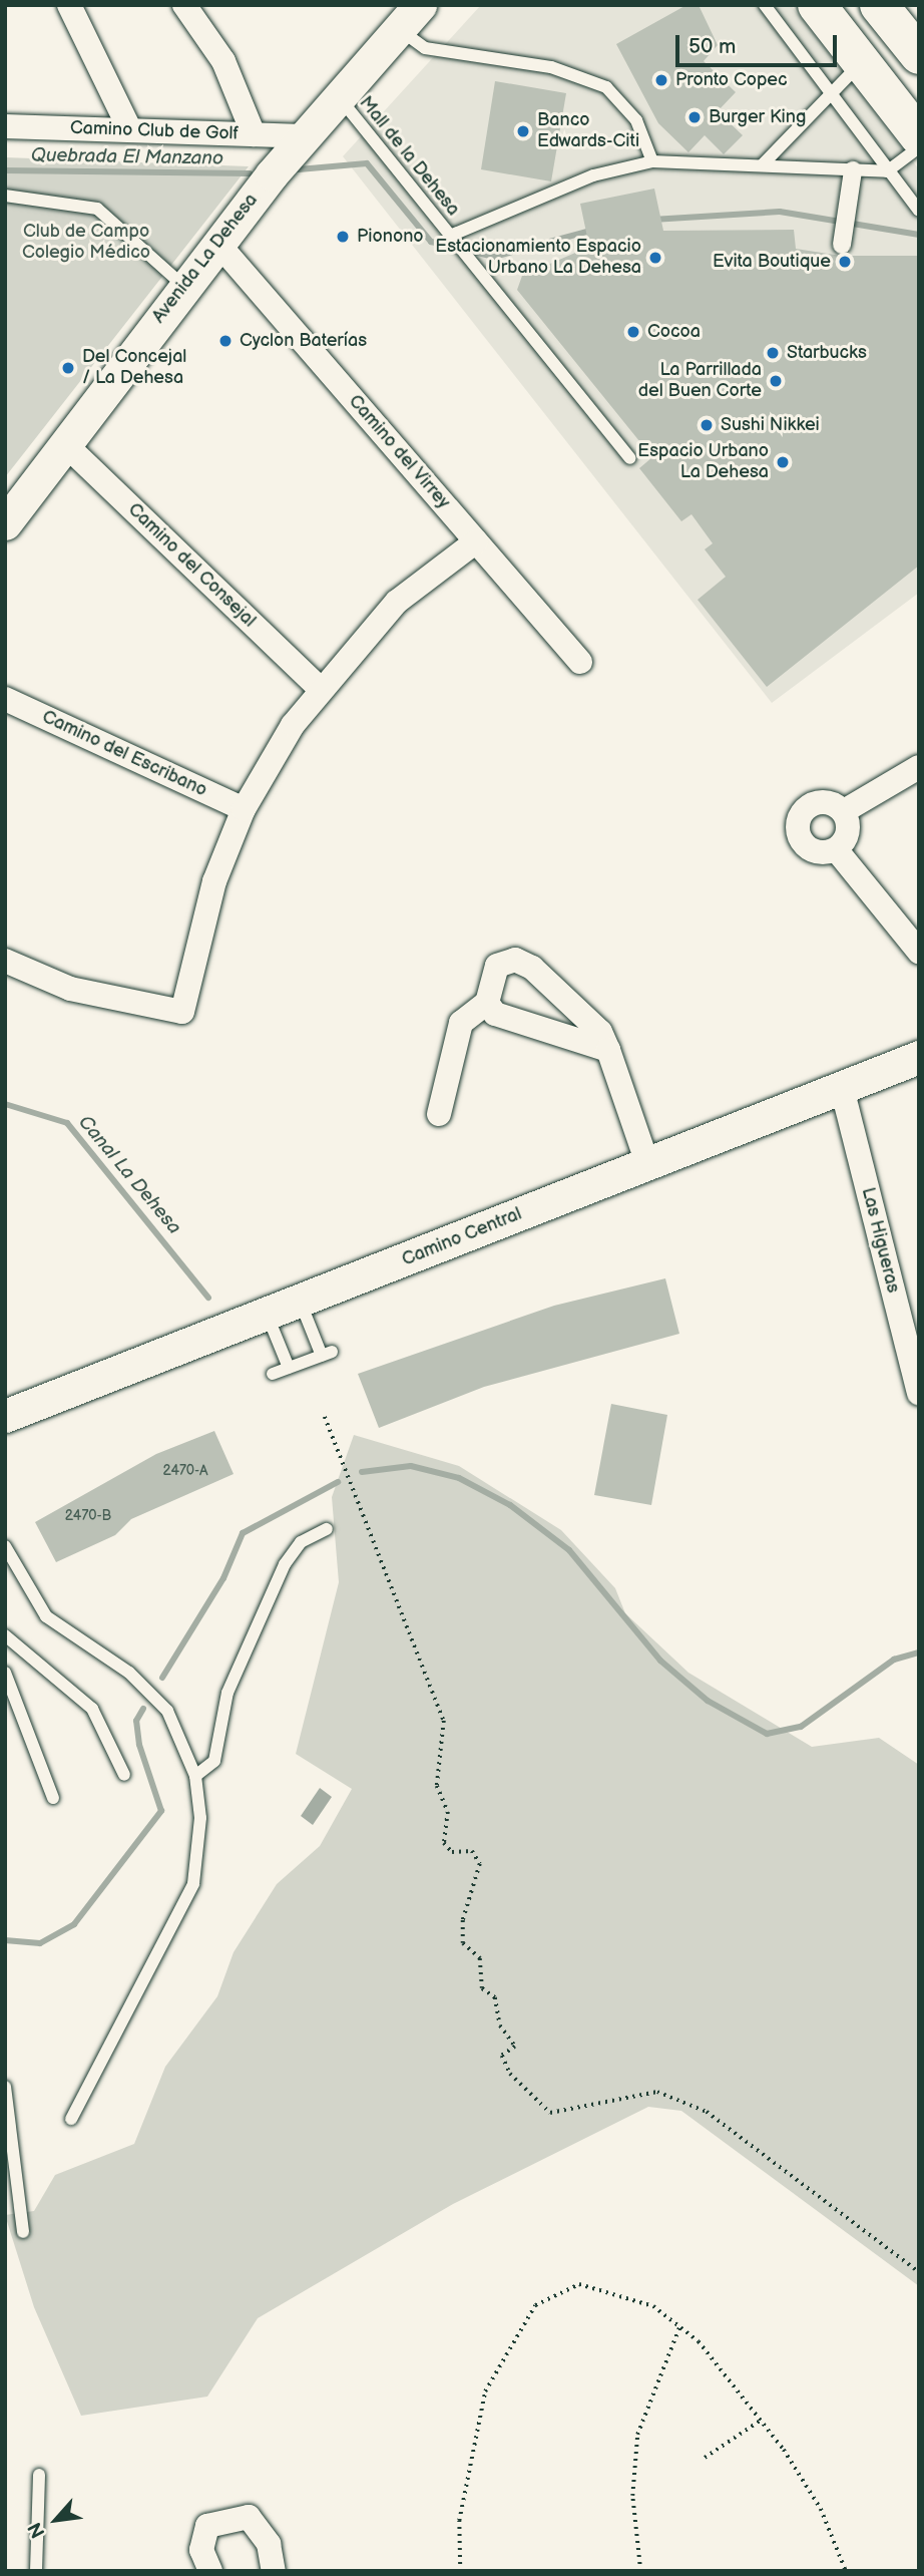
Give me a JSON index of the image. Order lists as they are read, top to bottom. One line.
{"streets":{"main road":["Avenida La Dehesa","Camino Central"],"street":["Camino Club de Golf","Camino del Virrey","Camino del Consejal","Camino del Escribano","Las Higueras"],"lane":["Mall de la Dehesa"]},"crossings":[["Camino Club de Golf","Avenida La Dehesa"],["Mall de la Dehesa","Avenida La Dehesa"],["Avenida La Dehesa","Camino del Virrey"],["Avenida La Dehesa","Camino del Consejal"],["Camino Central","Las Higueras"]],"water":["Quebrada El Manzano","Canal La Dehesa"],"parks":["Club de Campo Colegio Médico"],"places":["Pronto Copec","Burger King","Banco Edwards-Citi","Pionono","Estacionamiento Espacio Urbano La Dehesa","Evita Boutique","Cocoa","Cyclon Baterías","Starbucks","Del Concejal / La Dehesa","La Parrillada del Buen Corte","Sushi Nikkei","Espacio Urbano La Dehesa"],"house_numbers":["2470-A","2470-B"],"scale_bar":"50 m","north":"bottom left"}
